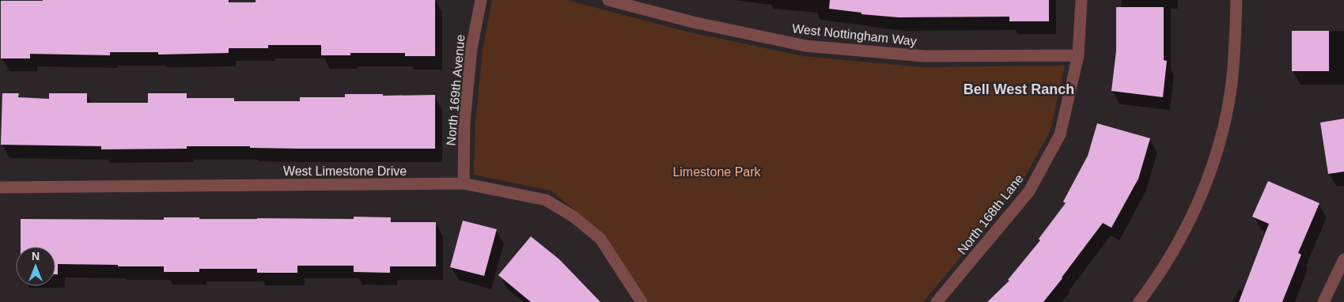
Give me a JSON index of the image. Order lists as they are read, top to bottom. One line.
{"streets":{"street":["West Nottingham Way","North 169th Avenue","West Limestone Drive","North 168th Lane"]},"crossings":[["West Nottingham Way","North 168th Lane"],["North 169th Avenue","West Limestone Drive"]],"districts":["Bell West Ranch"],"parks":["Limestone Park"],"north":"top"}
